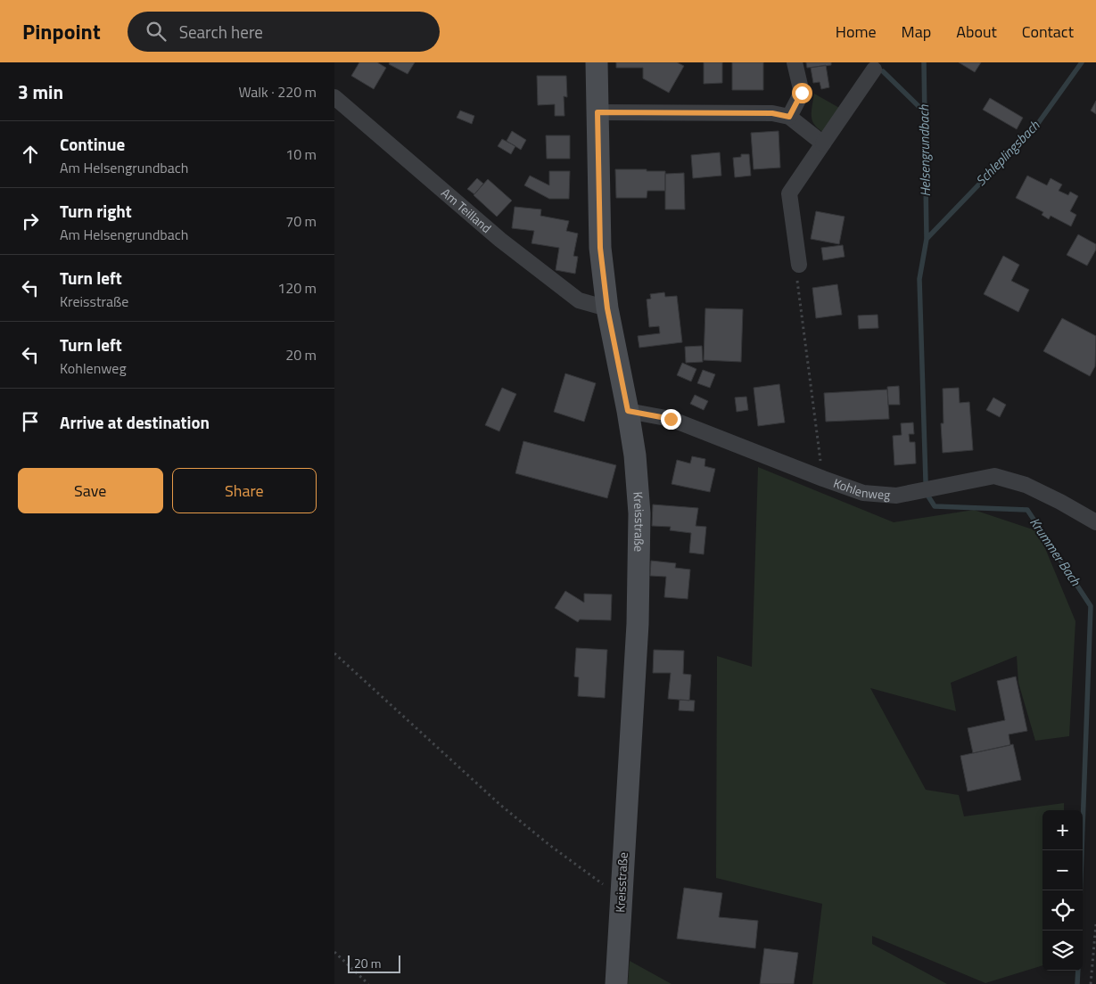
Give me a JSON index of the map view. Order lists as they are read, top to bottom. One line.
{"streets":{"street":["Am Teilland","Kohlenweg","Kreisstraße"]},"crossings":[["Am Teilland","Kreisstraße"],["Kohlenweg","Kreisstraße"]],"water":["Helsengrundbach","Schleplingsbach","Krummer Bach"],"scale_bar":"20 m","page":{"header":"Pinpoint","search":"Search here","nav":["Home","Map","About","Contact"],"heading":["3 min","Walk · 220 m"],"list":[["Continue","Am Helsengrundbach","10 m"],["Turn right","Am Helsengrundbach","70 m"],["Turn left","Kreisstraße","120 m"],["Turn left","Kohlenweg","20 m"],"Arrive at destination"],"buttons":["Save","Share"],"map_buttons":["+","−"],"scale":"20 m"}}
